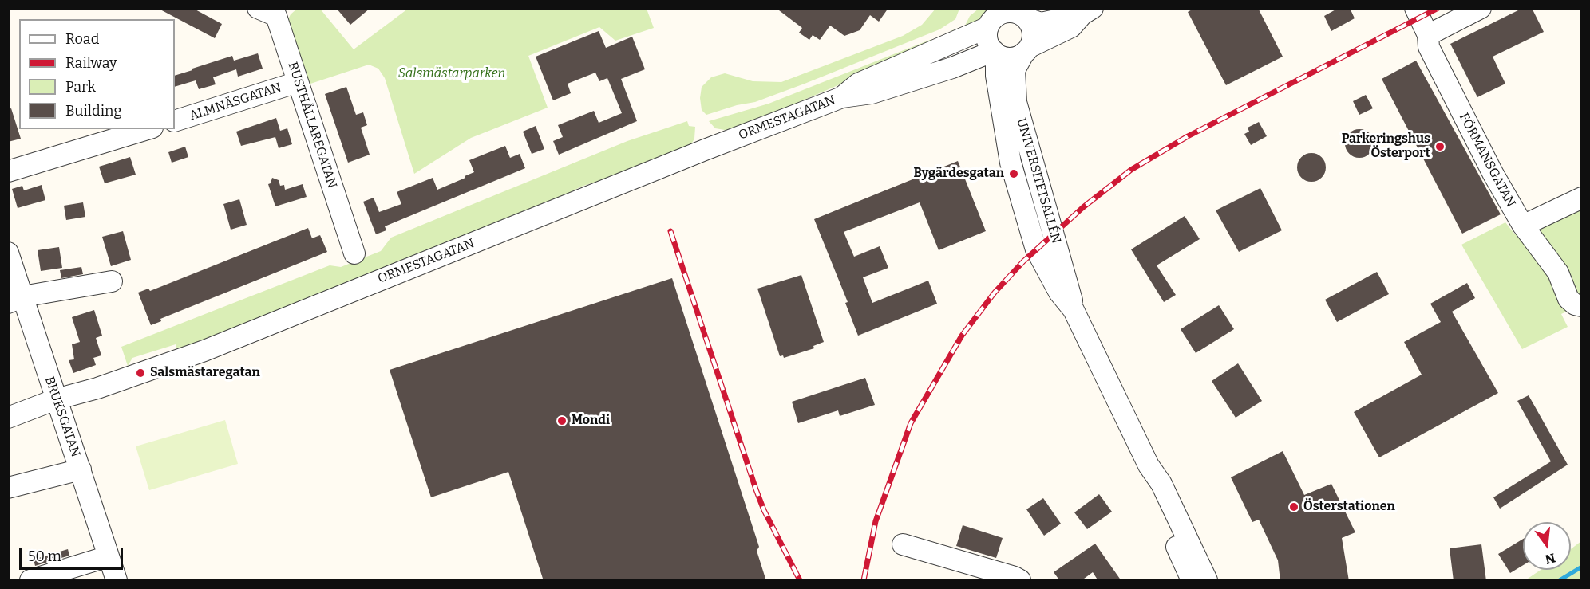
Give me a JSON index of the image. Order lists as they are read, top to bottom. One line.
{"streets":{"street":["ALMNÄSGATAN","ORMESTAGATAN","RUSTHÅLLAREGATAN","FÖRMANSGATAN","UNIVERSITETSALLÉN","BRUKSGATAN"]},"crossings":[["ALMNÄSGATAN","RUSTHÅLLAREGATAN"],["ORMESTAGATAN","UNIVERSITETSALLÉN"],["ORMESTAGATAN","BRUKSGATAN"]],"parks":["Salsmästarparken"],"places":["Parkeringshus Österport","Bygärdesgatan","Salsmästaregatan","Mondi","Österstationen"],"legend":["Road","Railway","Park","Building"],"scale_bar":"50 m","north":"bottom"}
